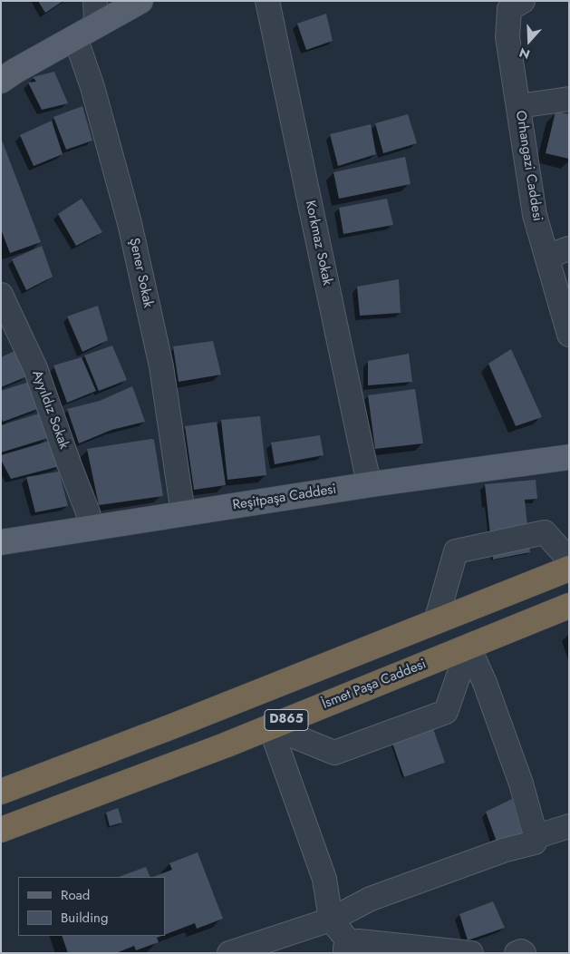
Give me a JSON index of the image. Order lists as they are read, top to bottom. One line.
{"streets":{"highway":["İsmet Paşa Caddesi","D865"],"main road":["Reşitpaşa Caddesi"],"street":["Orhangazi Caddesi","Korkmaz Sokak","Şener Sokak","Ayyıldız Sokak"]},"crossings":[["Korkmaz Sokak","Reşitpaşa Caddesi"],["Şener Sokak","Reşitpaşa Caddesi"],["Ayyıldız Sokak","Reşitpaşa Caddesi"]],"legend":["Road","Building"],"north":"bottom"}
